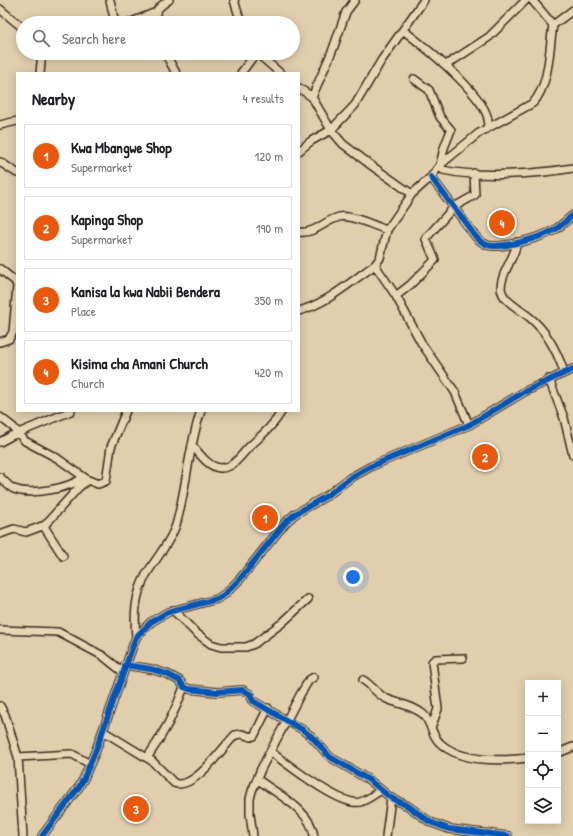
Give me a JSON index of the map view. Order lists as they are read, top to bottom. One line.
{"page":{"search":"Search here","heading":["Nearby","4 results"],"list":[{"mark":"1","name":"Kwa Mbangwe Shop","note":"Supermarket","value":"120 m"},{"mark":"2","name":"Kapinga Shop","note":"Supermarket","value":"190 m"},{"mark":"3","name":"Kanisa la kwa Nabii Bendera","note":"Place","value":"350 m"},{"mark":"4","name":"Kisima cha Amani Church","note":"Church","value":"420 m"}],"pins":["4","2","1","3"],"map_buttons":["+","−"]}}
